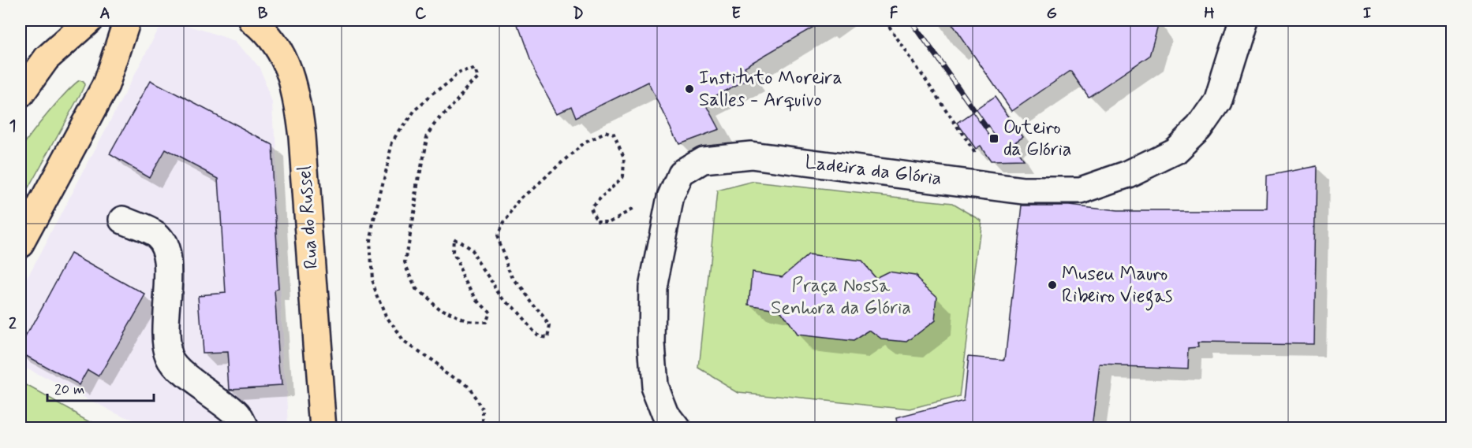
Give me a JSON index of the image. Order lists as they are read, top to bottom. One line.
{"streets":{"main road":["Rua do Russel"],"street":["Ladeira da Glória"]},"parks":["Praça Nossa Senhora da Glória"],"places":{"other":["Instituto Moreira Salles - Arquivo","Museu Mauro Ribeiro Viegas"],"transit":["Outeiro da Glória"]},"scale_bar":"20 m","grid":{"columns":["A","B","C","D","E","F","G","H","I"],"rows":["1","2"]}}
